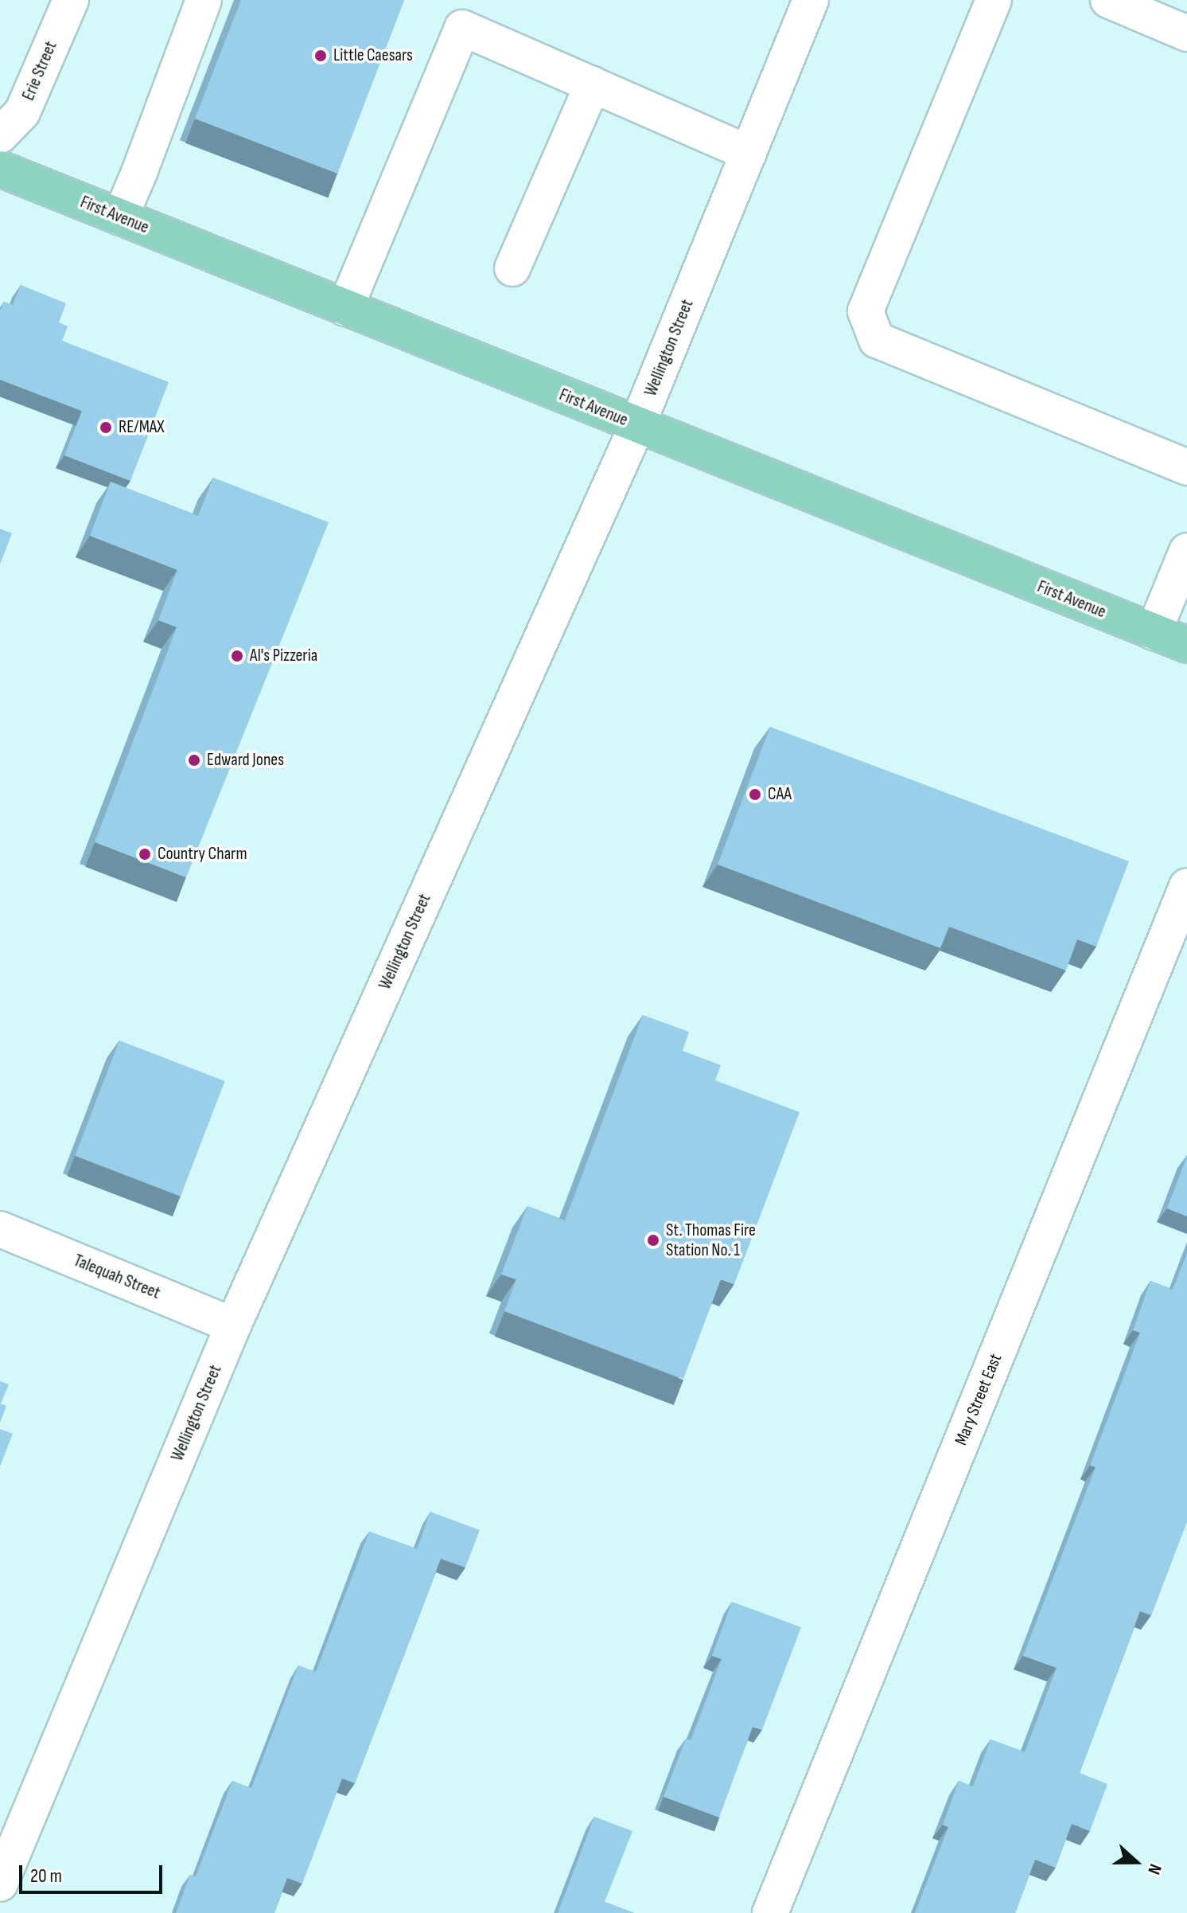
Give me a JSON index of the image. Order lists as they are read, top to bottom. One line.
{"streets":{"main road":["First Avenue"],"street":["Erie Street","Wellington Street","Talequah Street","Mary Street East"]},"crossings":[["First Avenue","Wellington Street"],["Wellington Street","Talequah Street"]],"places":["Little Caesars","RE/MAX","Al's Pizzeria","Edward Jones","CAA","Country Charm","St. Thomas Fire Station No. 1"],"scale_bar":"20 m","north":"right"}
